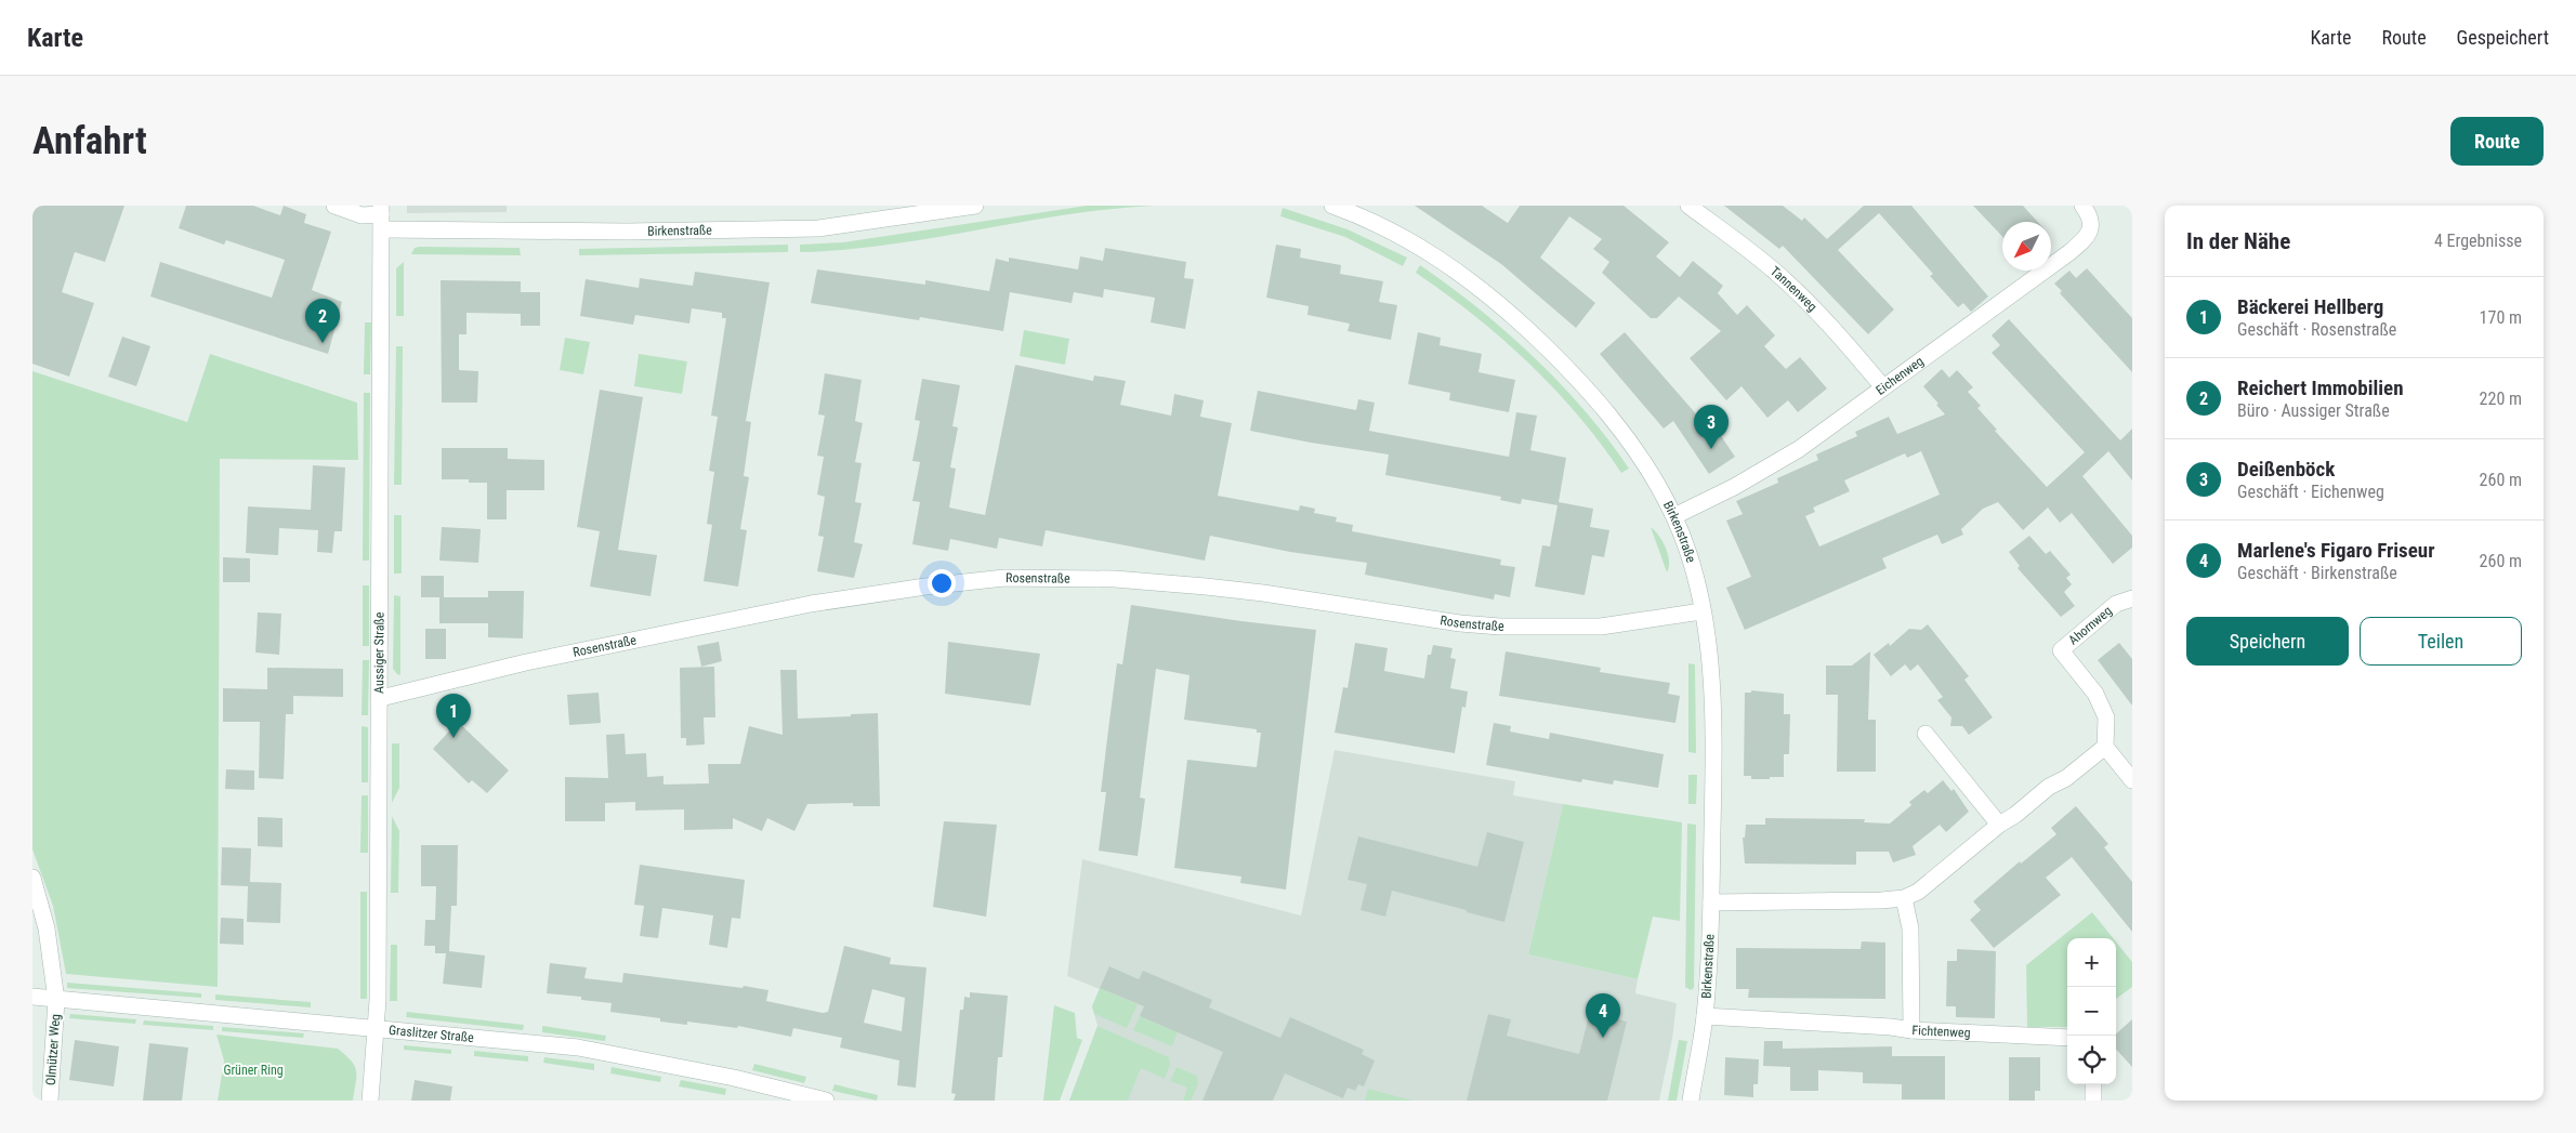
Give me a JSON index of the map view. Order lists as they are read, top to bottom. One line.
{"streets":{"street":["Birkenstraße","Tannenweg","Eichenweg","Rosenstraße","Ahornweg","Aussiger Straße","Fichtenweg","Graslitzer Straße","Olmützer Weg"]},"crossings":[["Birkenstraße","Eichenweg"],["Birkenstraße","Rosenstraße"],["Birkenstraße","Aussiger Straße"],["Birkenstraße","Fichtenweg"],["Tannenweg","Eichenweg"],["Rosenstraße","Aussiger Straße"],["Aussiger Straße","Graslitzer Straße"],["Graslitzer Straße","Olmützer Weg"]],"parks":["Grüner Ring"],"north":"bottom left","page":{"header":"Karte","nav":["Karte","Route","Gespeichert"],"buttons":["Route",["Speichern","Teilen"]],"title":"Anfahrt","heading":["In der Nähe","4 Ergebnisse"],"list":[{"mark":"1","name":"Bäckerei Hellberg","note":"Geschäft · Rosenstraße","value":"170 m"},{"mark":"2","name":"Reichert Immobilien","note":"Büro · Aussiger Straße","value":"220 m"},{"mark":"3","name":"Deißenböck","note":"Geschäft · Eichenweg","value":"260 m"},{"mark":"4","name":"Marlene's Figaro Friseur","note":"Geschäft · Birkenstraße","value":"260 m"}],"pins":["2","3","1","4"],"map_buttons":["+","−"]}}
